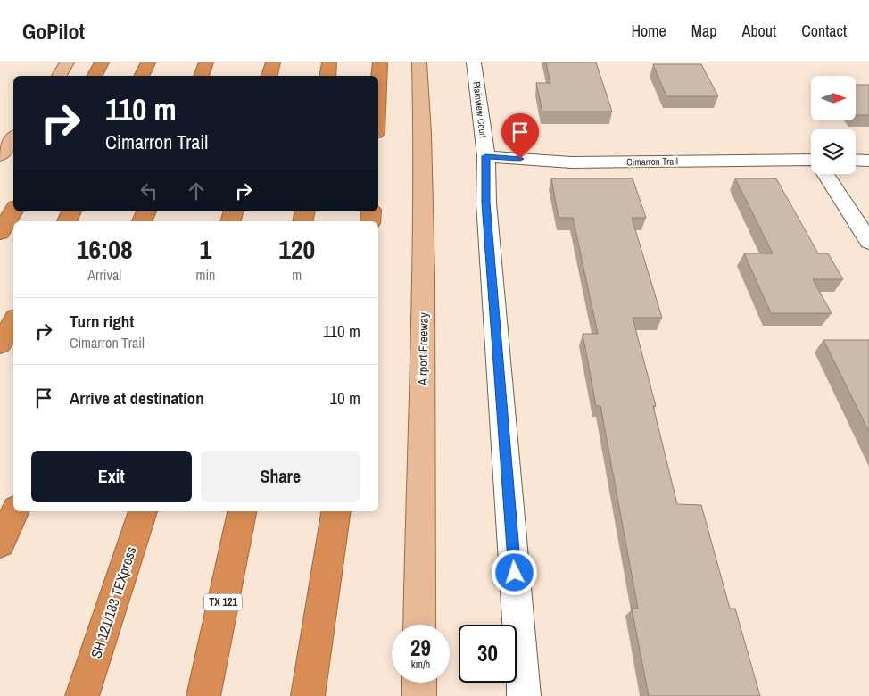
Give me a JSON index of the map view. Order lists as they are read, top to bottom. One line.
{"streets":{"highway":["SH 121/183 TEXpress","TX 121"],"main road":["Airport Freeway"],"street":["Plainview Court","Cimarron Trail"]},"crossings":[["Plainview Court","Cimarron Trail"]],"north":"right","page":{"header":"GoPilot","nav":["Home","Map","About","Contact"],"turn":["110 m","Cimarron Trail"],"eta":["16:08","Arrival","1","min","120","m"],"list":[{"name":"Turn right","note":"Cimarron Trail","value":"110 m"},{"name":"Arrive at destination","value":"10 m"}],"buttons":["Exit","Share"],"speed":"29 km/h","limit":"30"}}
